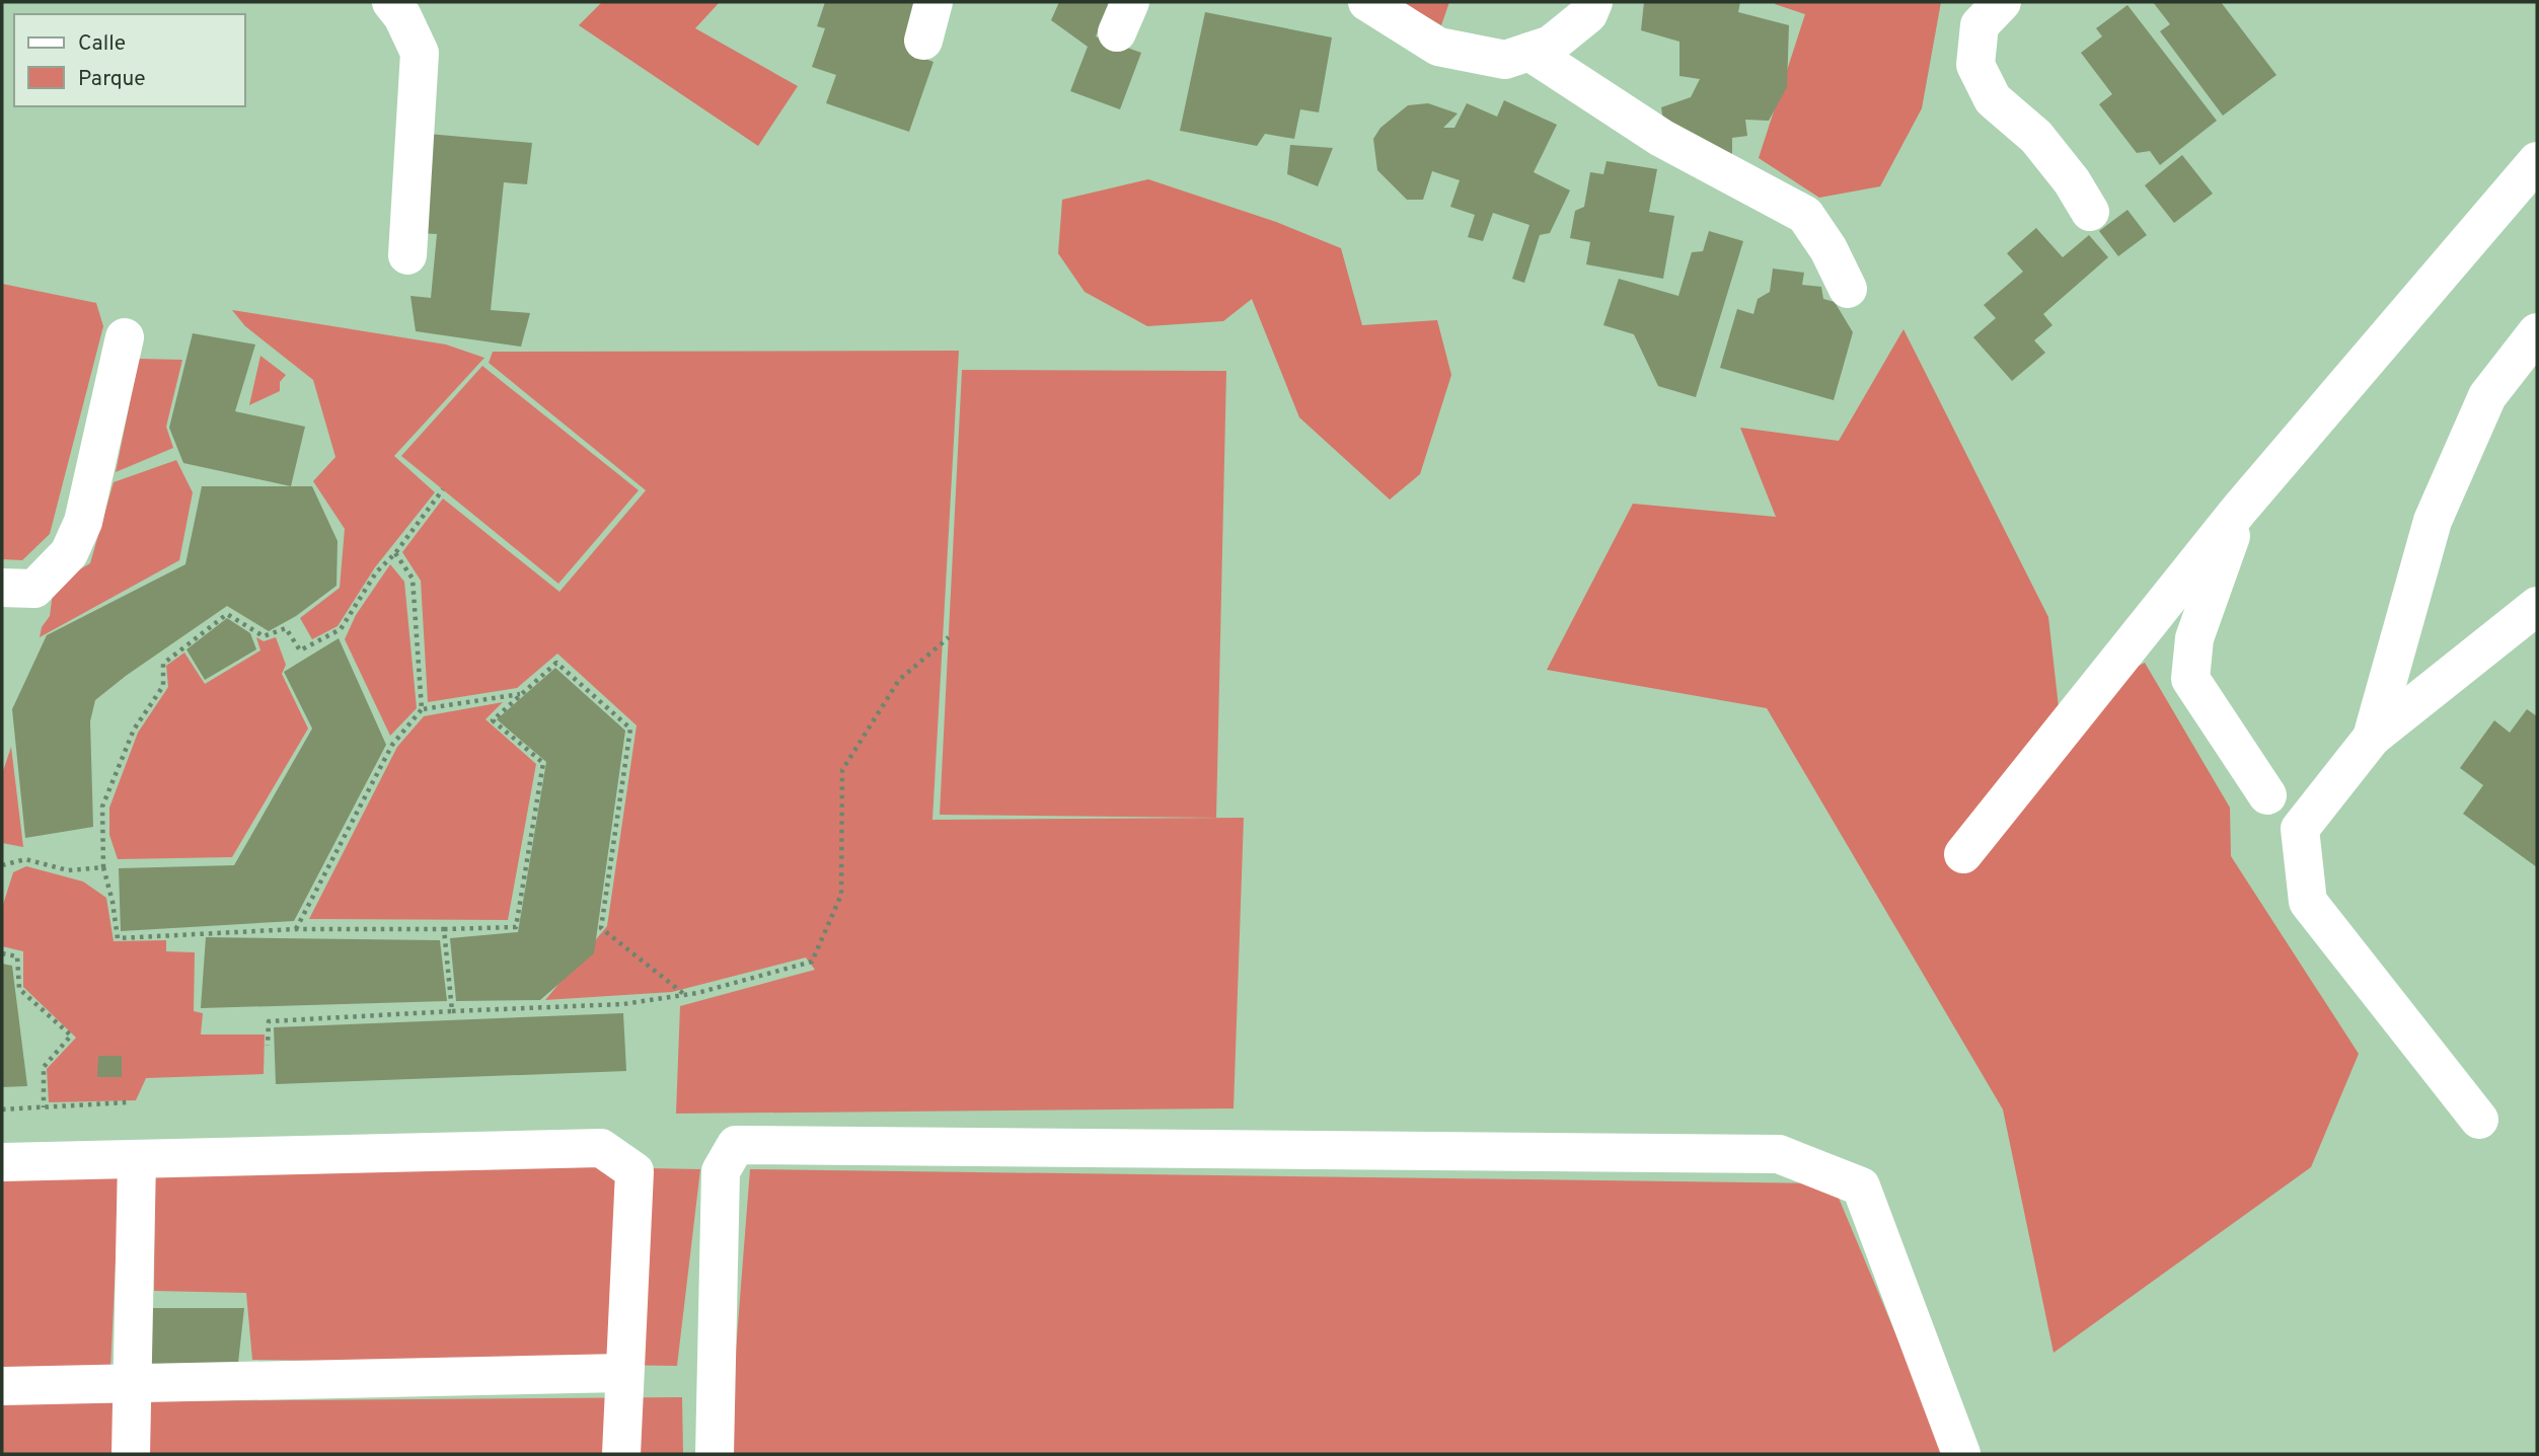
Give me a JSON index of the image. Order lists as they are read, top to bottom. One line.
{"legend":["Calle","Parque"]}
